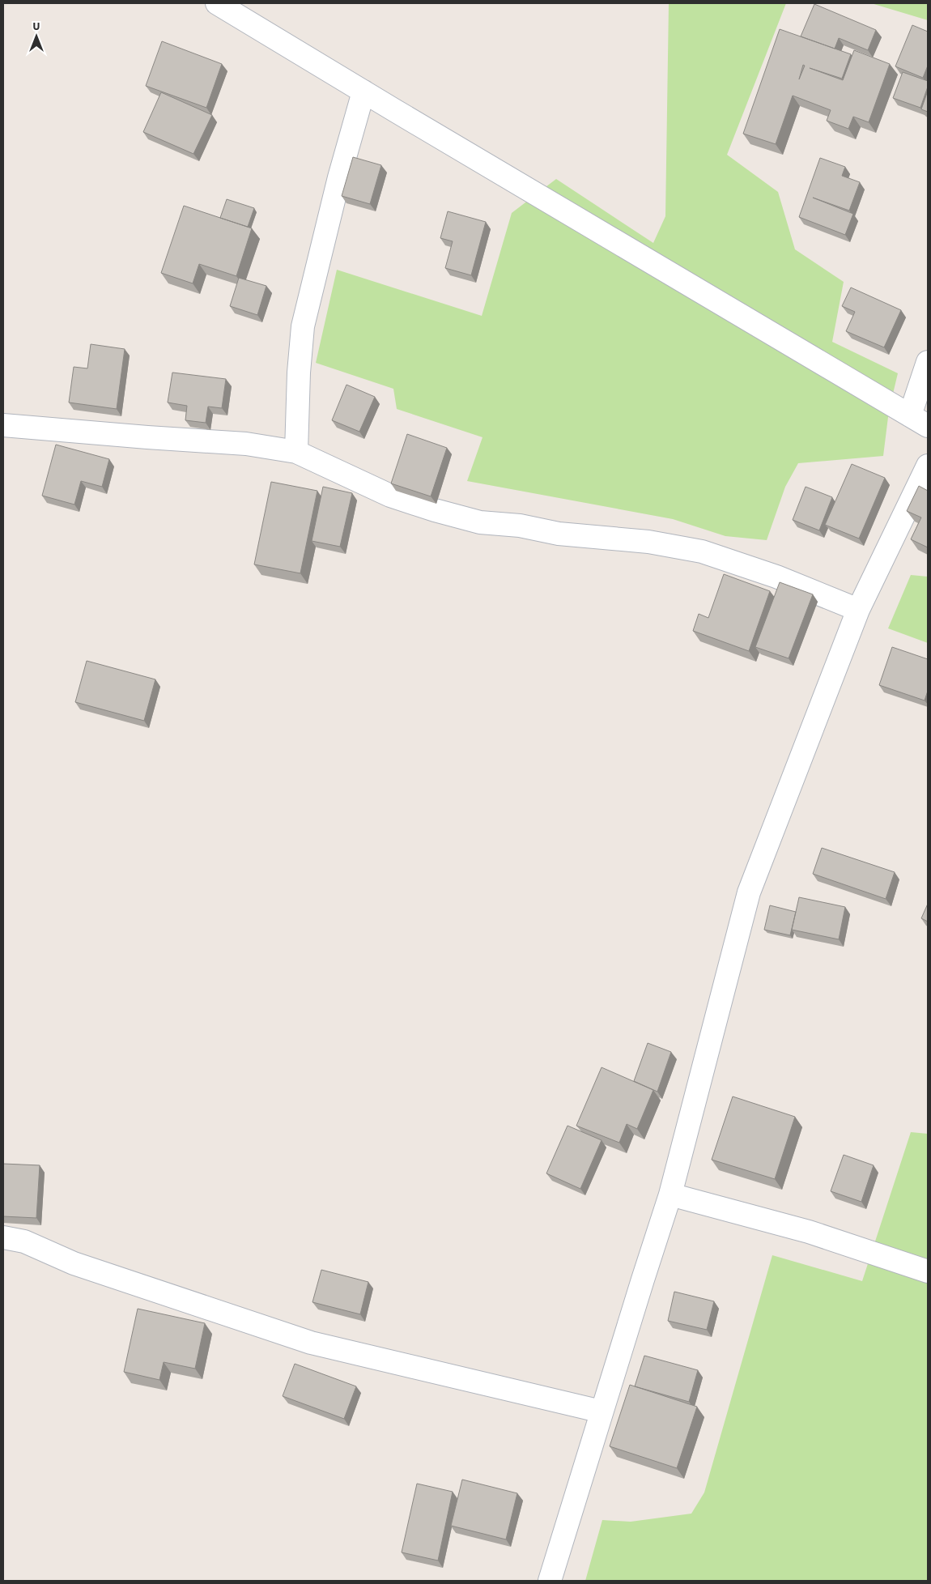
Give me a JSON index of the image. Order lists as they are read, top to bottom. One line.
{"north":"top"}
